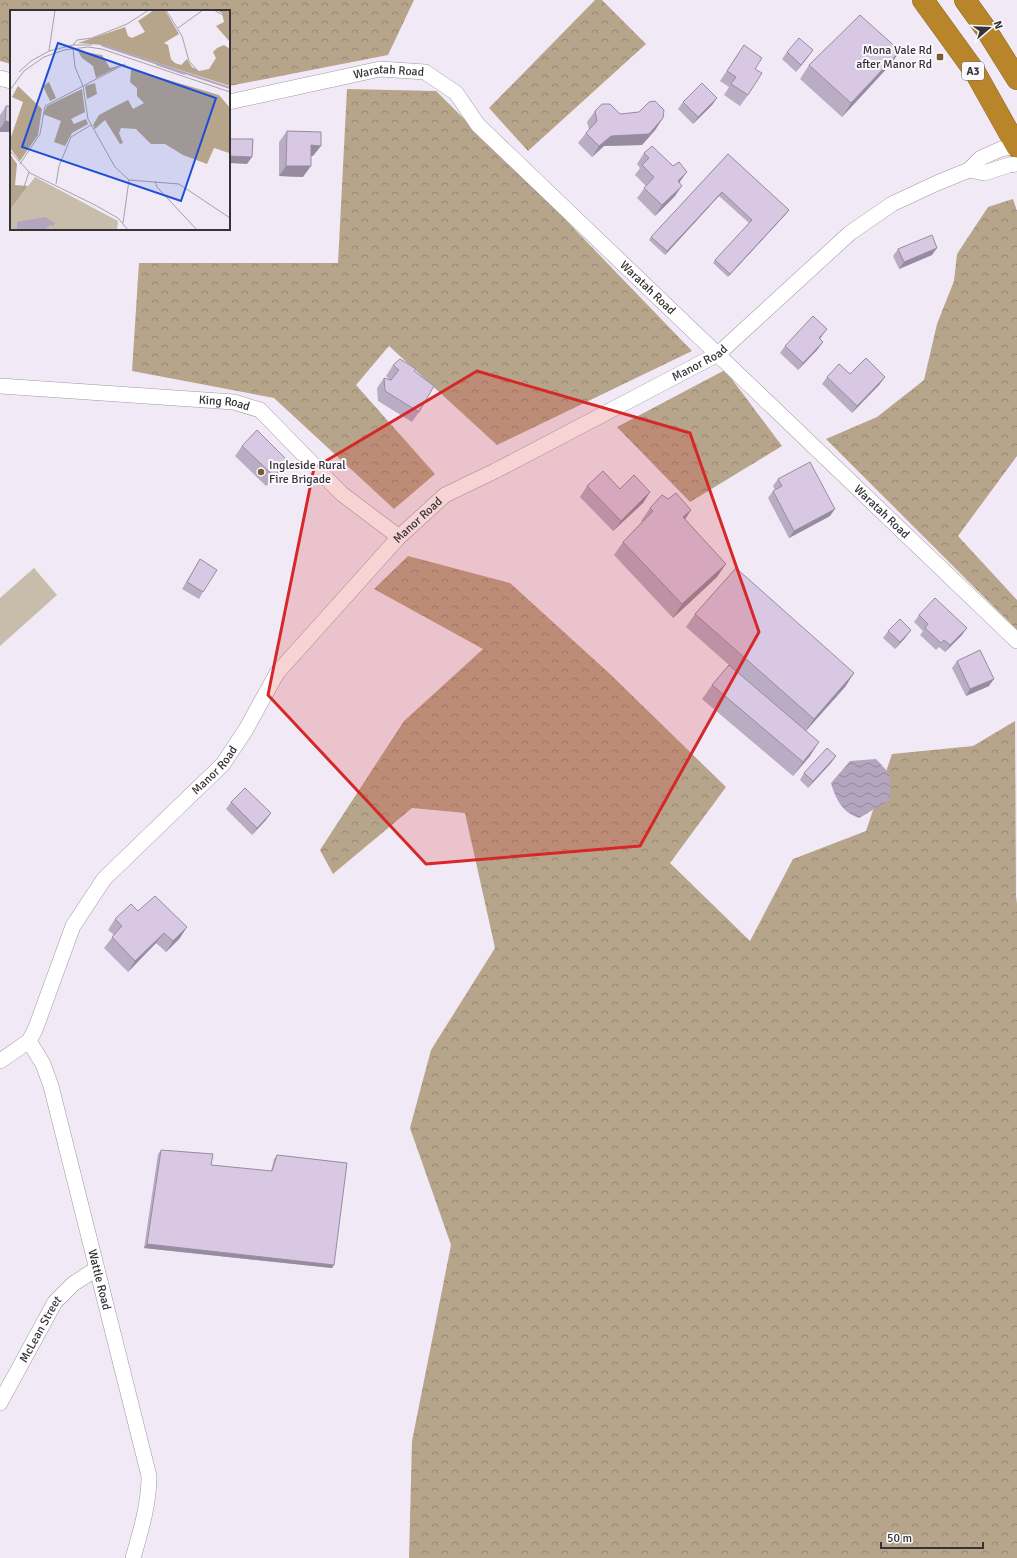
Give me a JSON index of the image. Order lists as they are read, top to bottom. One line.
{"streets":{"highway":["A3"],"street":["Waratah Road","Manor Road","King Road","Wattle Road","McLean Street"]},"crossings":[["A3","Manor Road"],["Waratah Road","Manor Road"],["Manor Road","King Road"],["Manor Road","Wattle Road"],["Wattle Road","McLean Street"]],"places":{"transit":["Mona Vale Rd after Manor Rd"],"other":["Ingleside Rural Fire Brigade"]},"scale_bar":"50 m","north":"right"}
